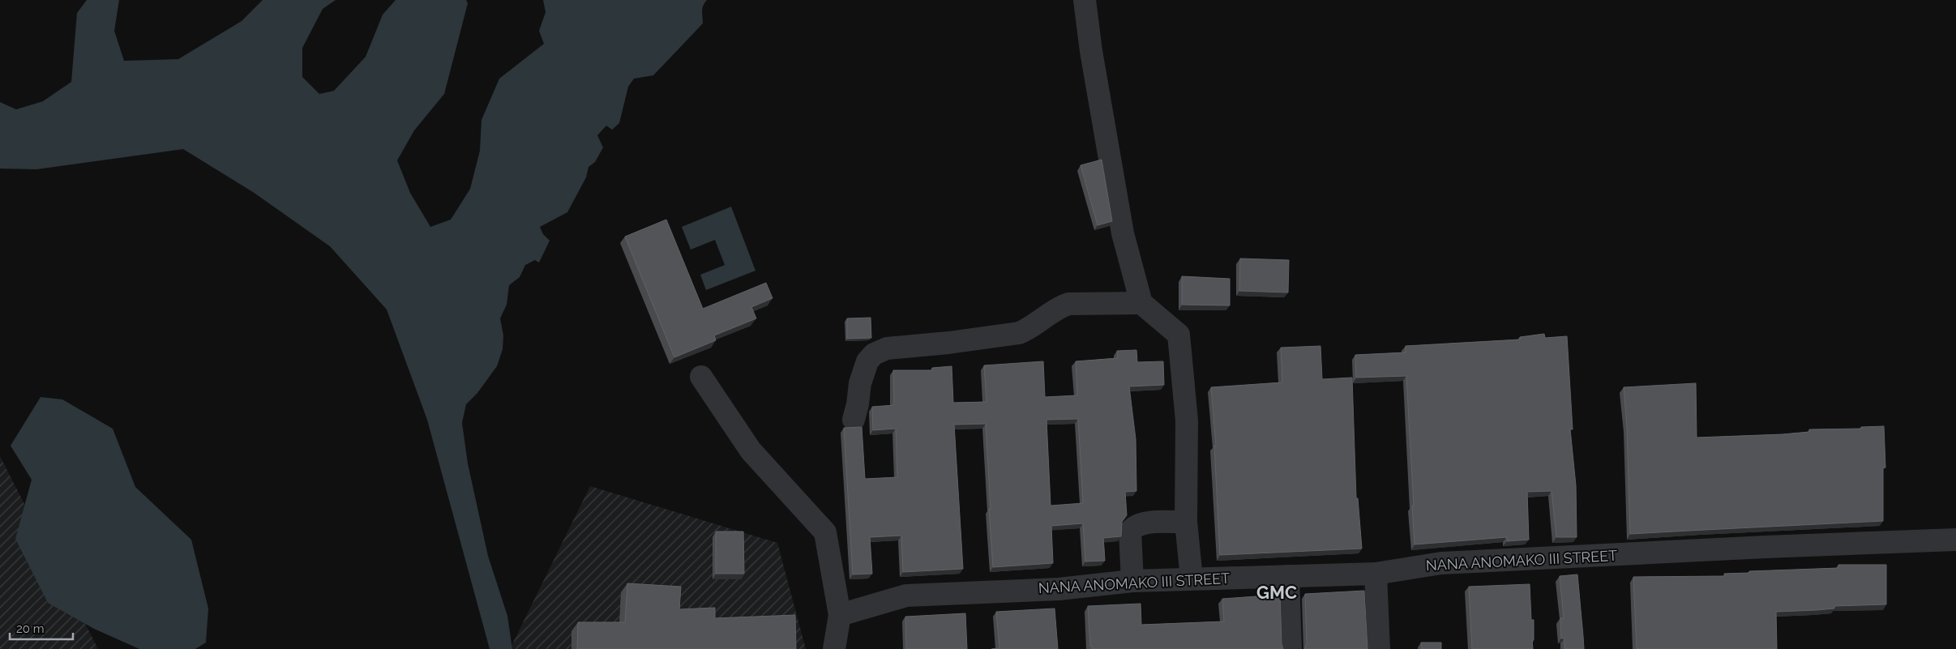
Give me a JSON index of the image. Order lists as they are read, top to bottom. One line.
{"streets":{"street":["NANA ANOMAKO III STREET"]},"districts":["GMC"],"scale_bar":"20 m"}
